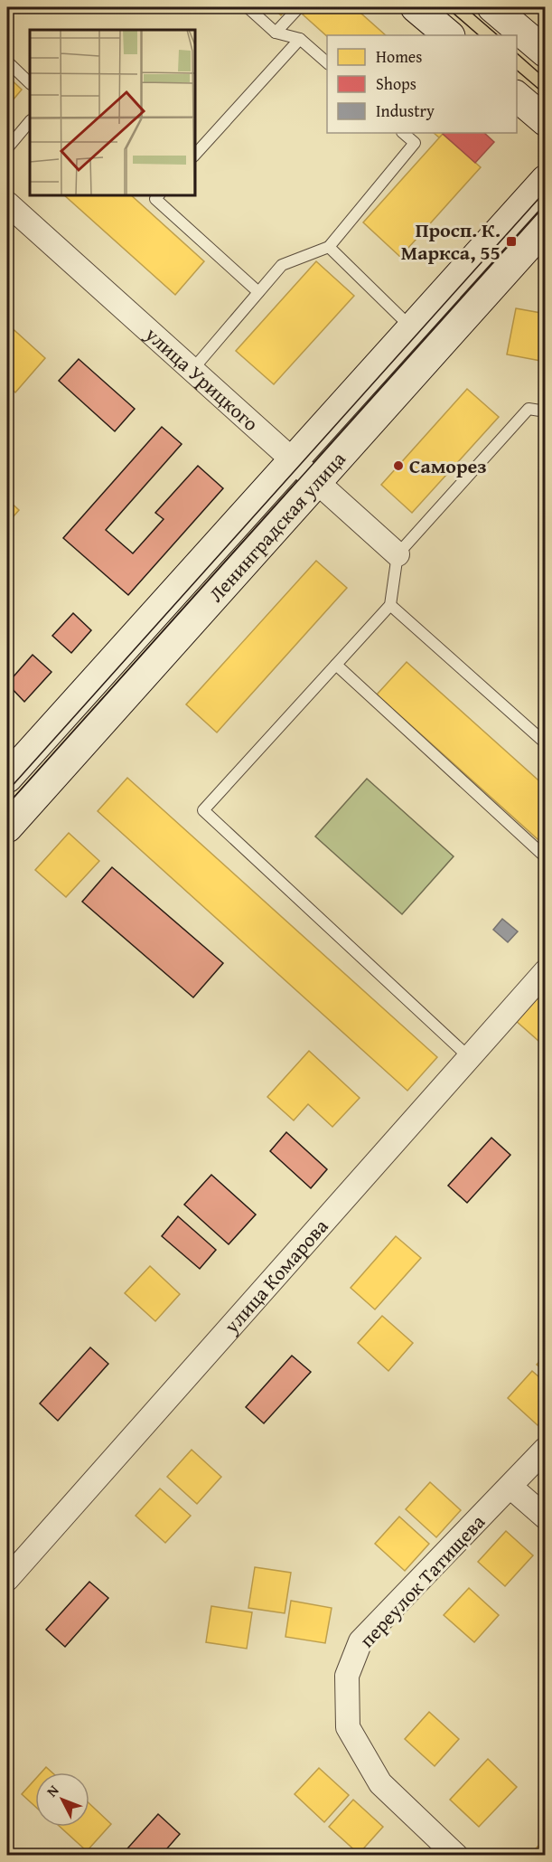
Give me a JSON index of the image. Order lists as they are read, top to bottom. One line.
{"streets":{"main road":["Ленинградская улица"],"street":["улица Урицкого","улица Комарова","переулок Татищева"]},"crossings":[["улица Урицкого","Ленинградская улица"]],"places":{"transit":["Просп. К. Маркса, 55"],"other":["Саморез"]},"legend":["Homes","Shops","Industry"],"north":"top left"}
